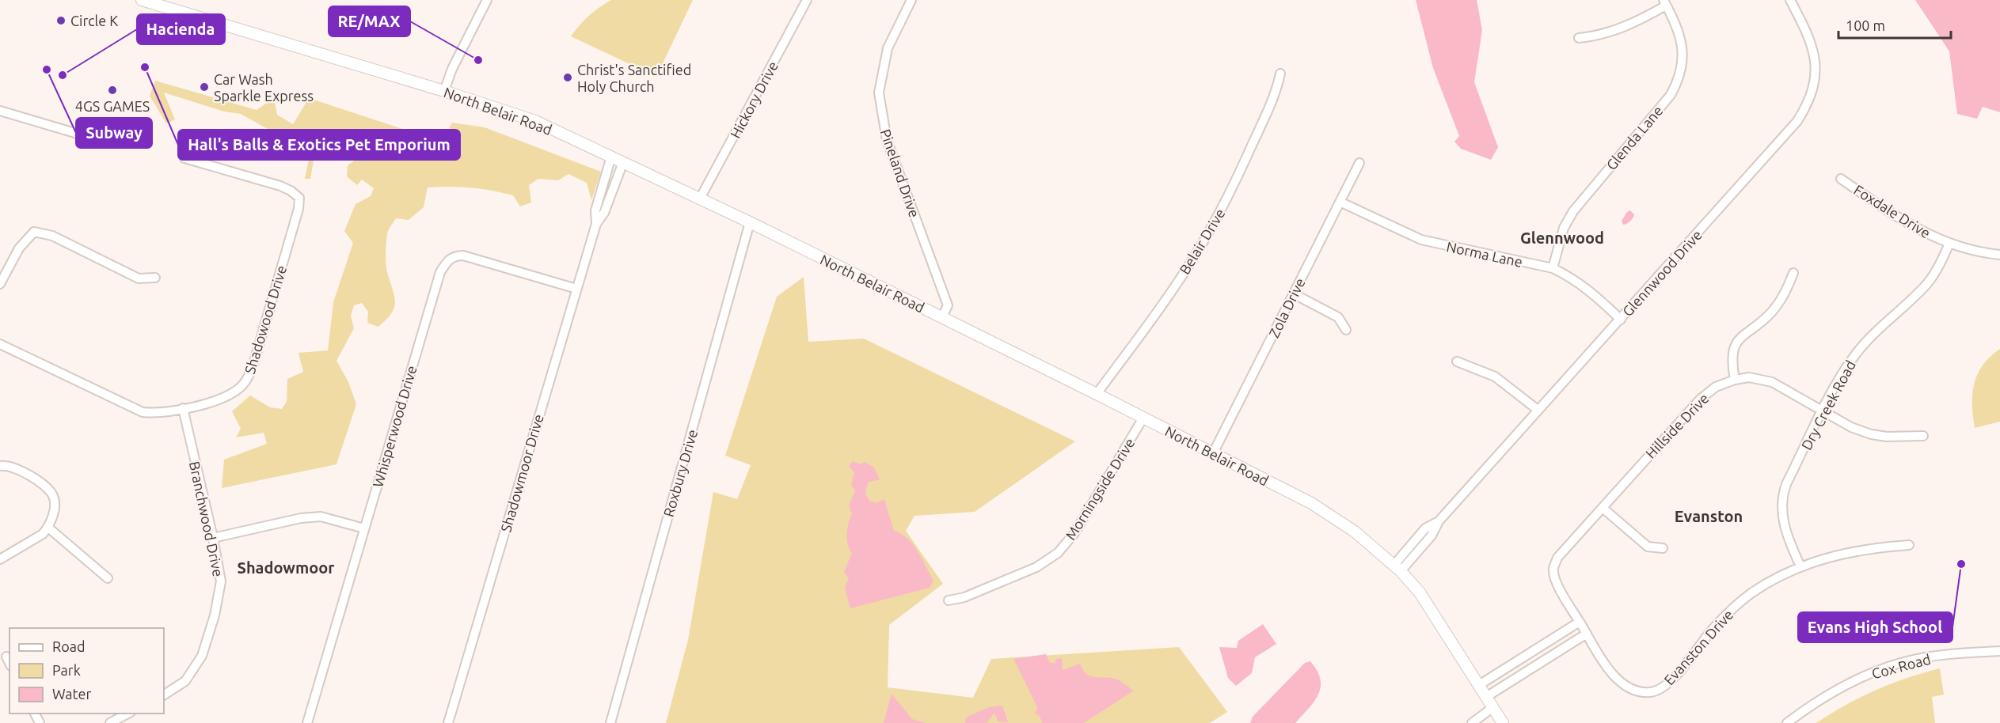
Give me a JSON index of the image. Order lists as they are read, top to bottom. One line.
{"streets":{"main road":["North Belair Road"],"street":["Hickory Drive","Glenda Lane","Pineland Drive","Foxdale Drive","Belair Drive","Norma Lane","Glennwood Drive","Zola Drive","Shadowood Drive","Dry Creek Road","Hillside Drive","Whisperwood Drive","Shadowmoor Drive","Roxbury Drive","Morningside Drive","Branchwood Drive","Evanston Drive","Cox Road"]},"crossings":[["Hickory Drive","North Belair Road"],["North Belair Road","Pineland Drive"],["North Belair Road","Belair Drive"],["North Belair Road","Glennwood Drive"],["North Belair Road","Zola Drive"],["North Belair Road","Shadowmoor Drive"],["North Belair Road","Roxbury Drive"],["North Belair Road","Morningside Drive"],["Glenda Lane","Norma Lane"],["Foxdale Drive","Dry Creek Road"],["Norma Lane","Glennwood Drive"],["Norma Lane","Zola Drive"],["Shadowood Drive","Branchwood Drive"],["Dry Creek Road","Hillside Drive"],["Dry Creek Road","Evanston Drive"],["Hillside Drive","Evanston Drive"],["Whisperwood Drive","Shadowmoor Drive"]],"districts":["Glennwood","Evanston","Shadowmoor"],"places":["Circle K","RE/MAX","Hall's Balls & Exotics Pet Emporium","Subway","Hacienda","Christ's Sanctified Holy Church","Car Wash Sparkle Express","4GS GAMES","Evans High School"],"legend":["Road","Park","Water"],"scale_bar":"100 m"}
